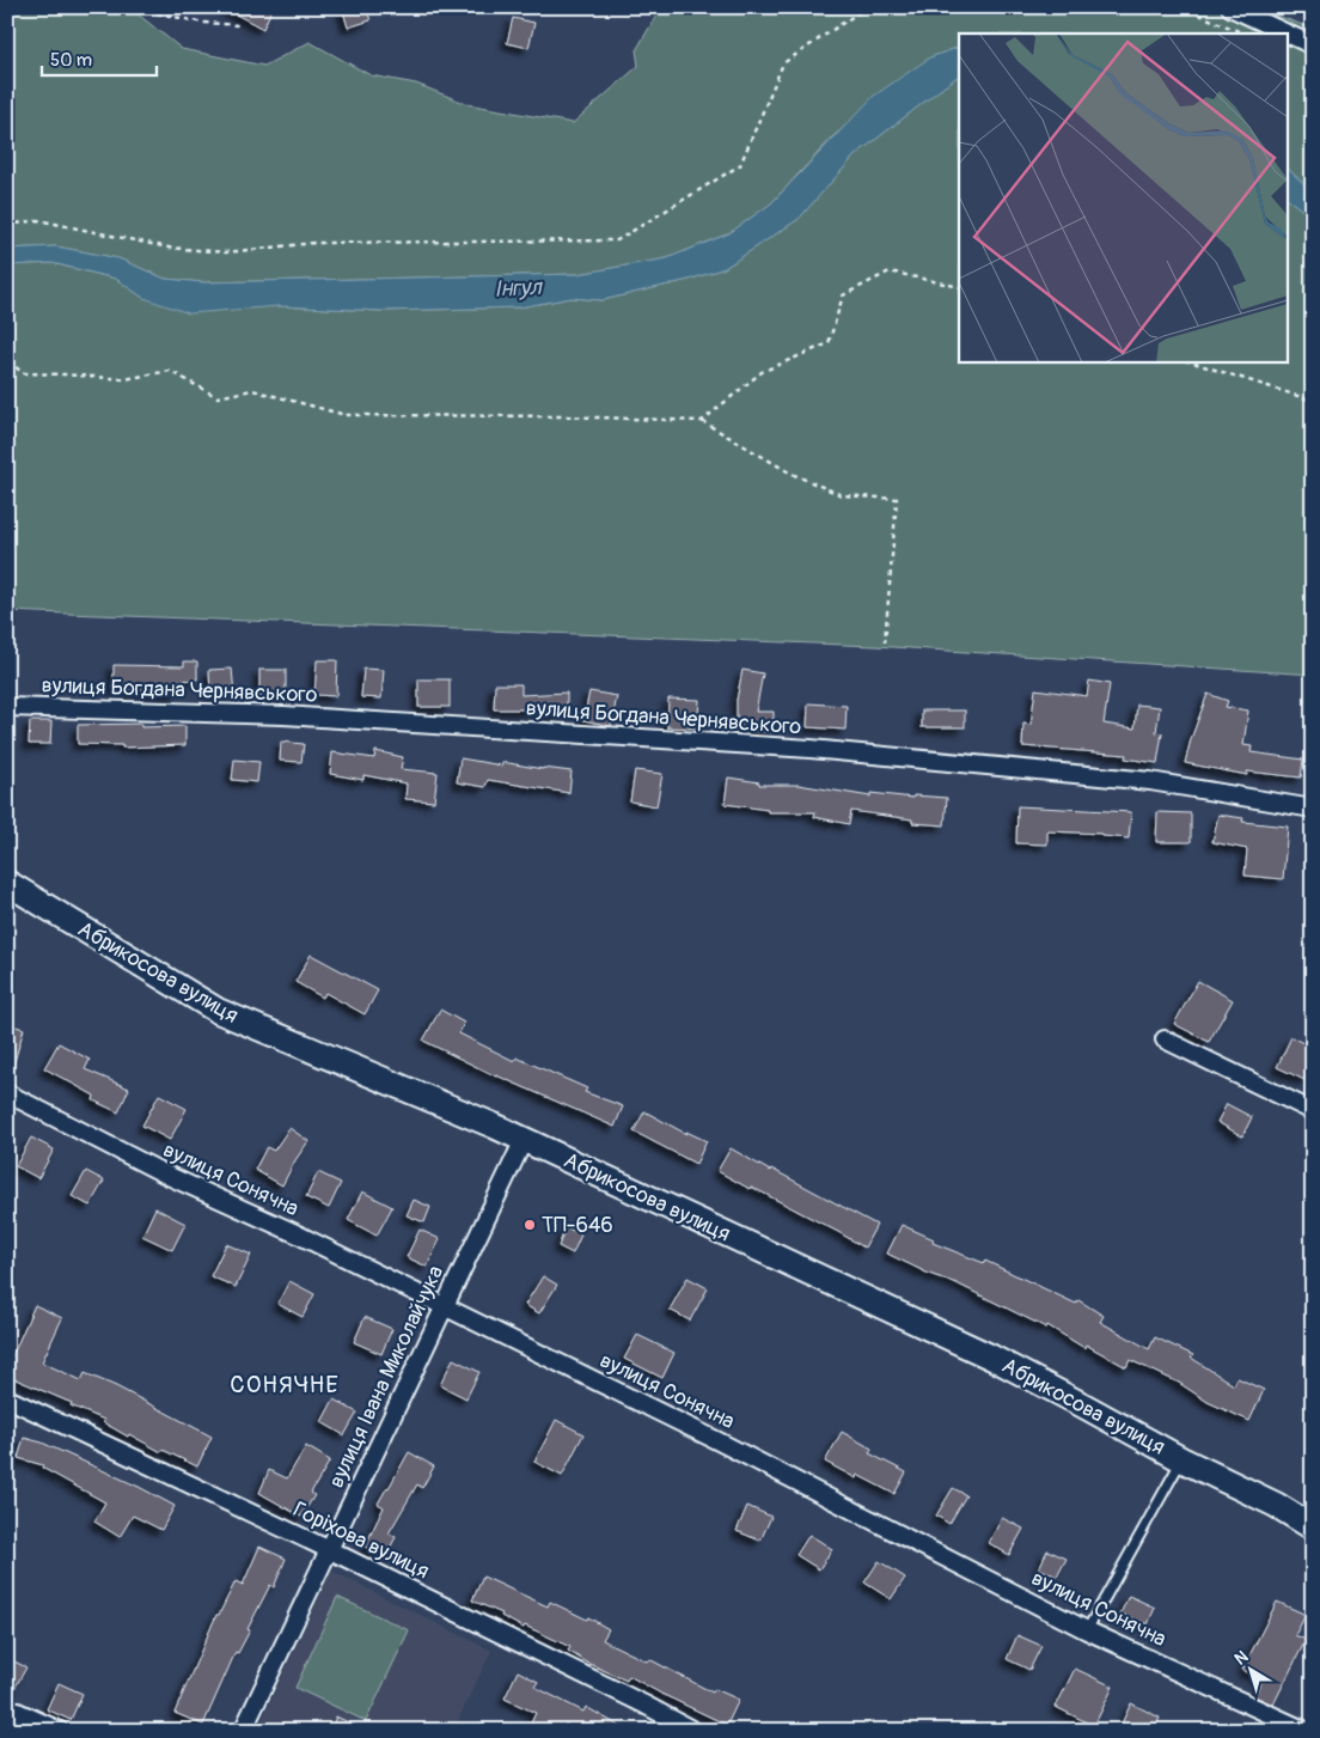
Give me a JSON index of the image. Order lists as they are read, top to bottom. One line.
{"streets":{"street":["вулиця Богдана Чернявського","Абрикосова вулиця","вулиця Сонячна","вулиця Івана Миколайчука","Горіхова вулиця"]},"crossings":[["Абрикосова вулиця","вулиця Івана Миколайчука"],["вулиця Сонячна","вулиця Івана Миколайчука"],["вулиця Івана Миколайчука","Горіхова вулиця"]],"districts":["СОНЯЧНЕ"],"water":["Інгул"],"places":["ТП-646"],"scale_bar":"50 m","north":"top left"}
